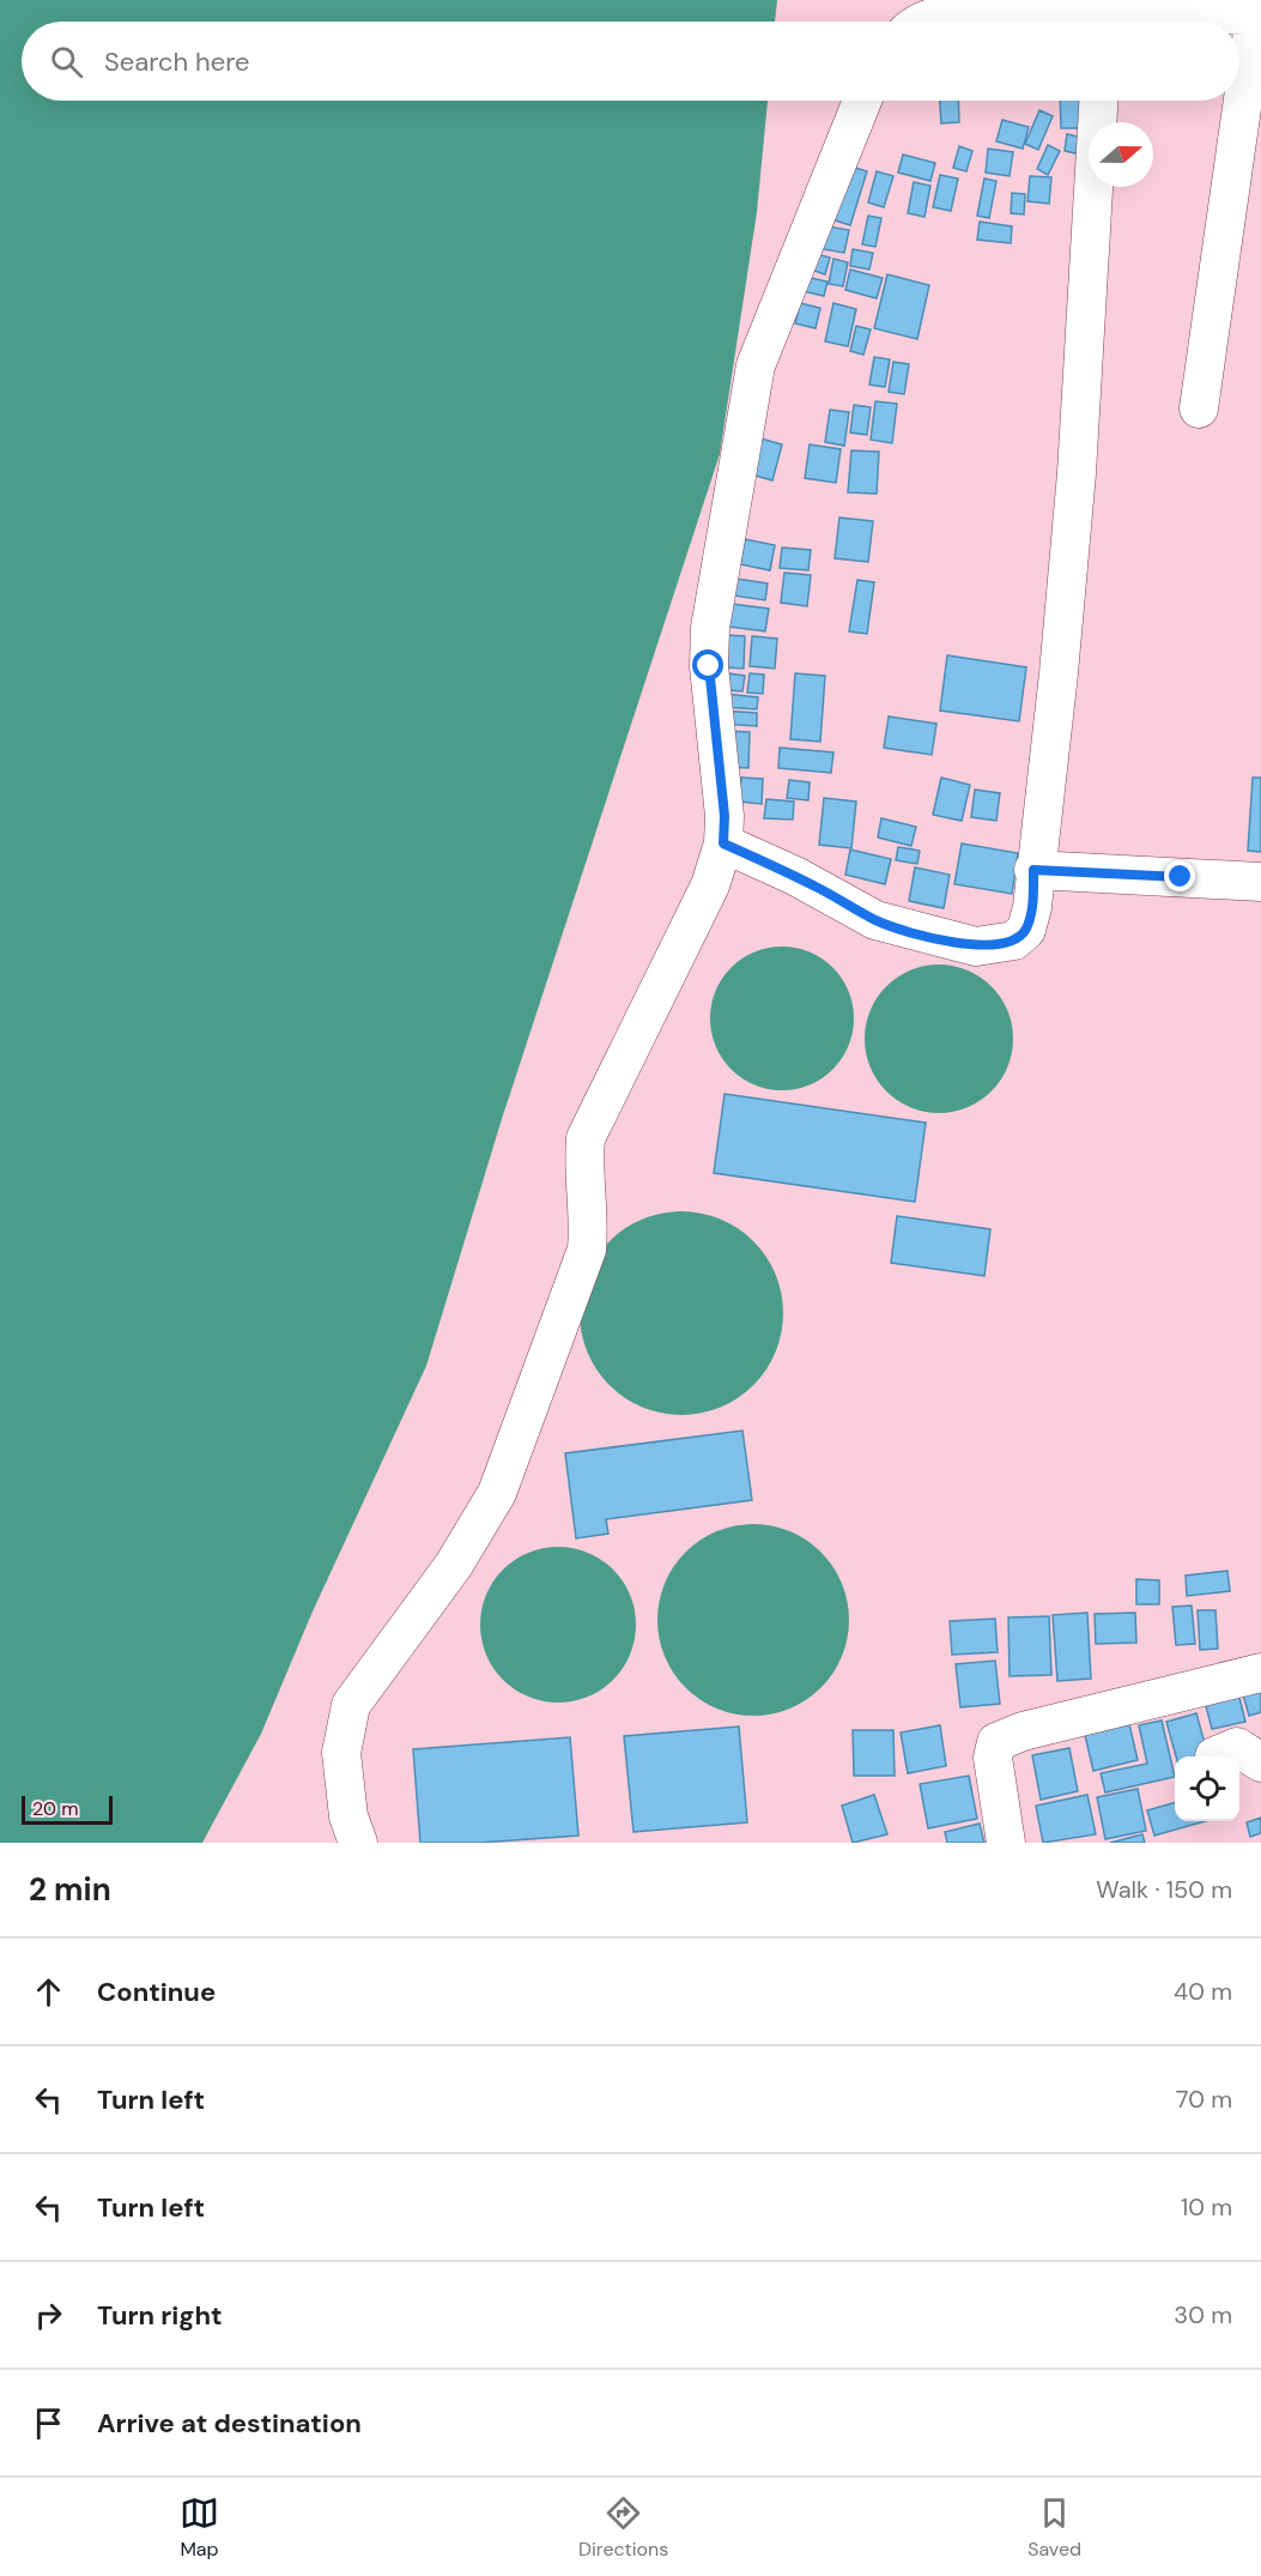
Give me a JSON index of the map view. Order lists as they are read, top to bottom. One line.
{"scale_bar":"20 m","north":"right","page":{"search":"Search here","scale":"20 m","heading":["2 min","Walk · 150 m"],"list":[["Continue","40 m"],["Turn left","70 m"],["Turn left","10 m"],["Turn right","30 m"],"Arrive at destination"],"nav":["Map","Directions","Saved"]}}
